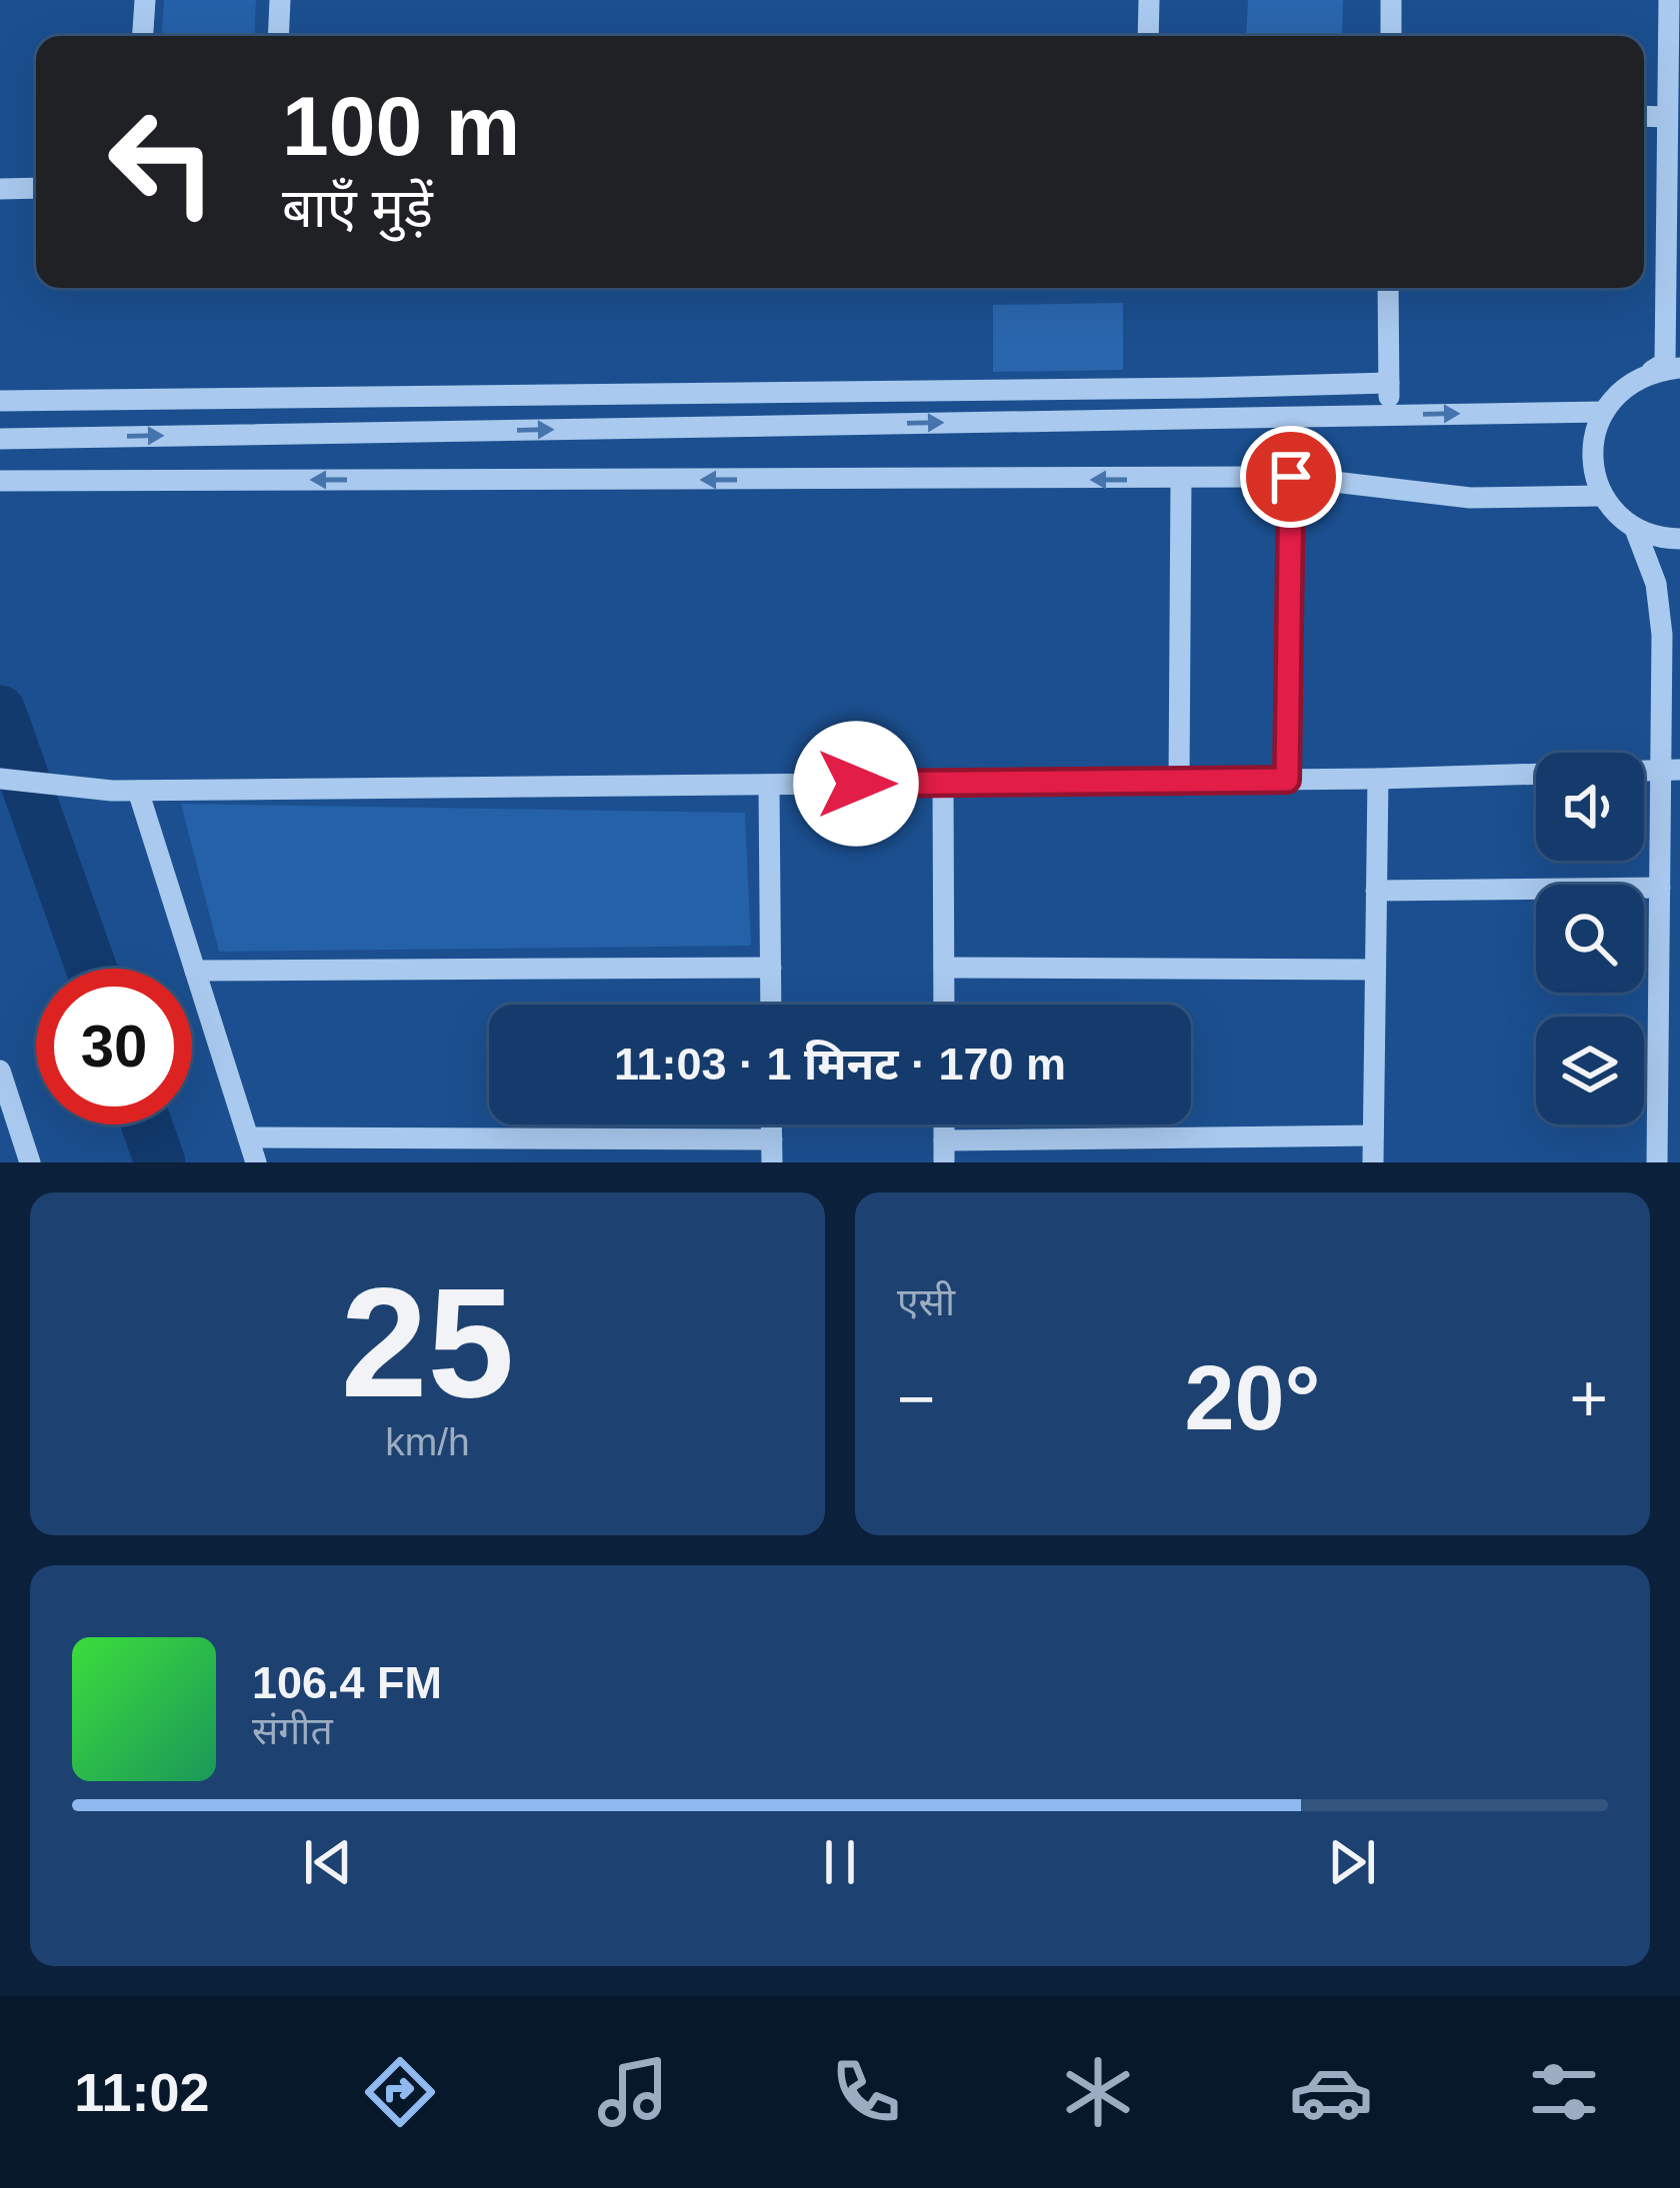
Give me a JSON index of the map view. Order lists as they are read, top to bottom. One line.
{"page":{"turn":["100 m","बाएँ मुड़ें"],"limit":"30","trip":"11:03 · 1 मिनट · 170 m","tile":[["25","km/h"],"एसी"],"heat":["−","20°","+"],"song":["106.4 FM","संगीत"],"tabs":"11:02"}}
